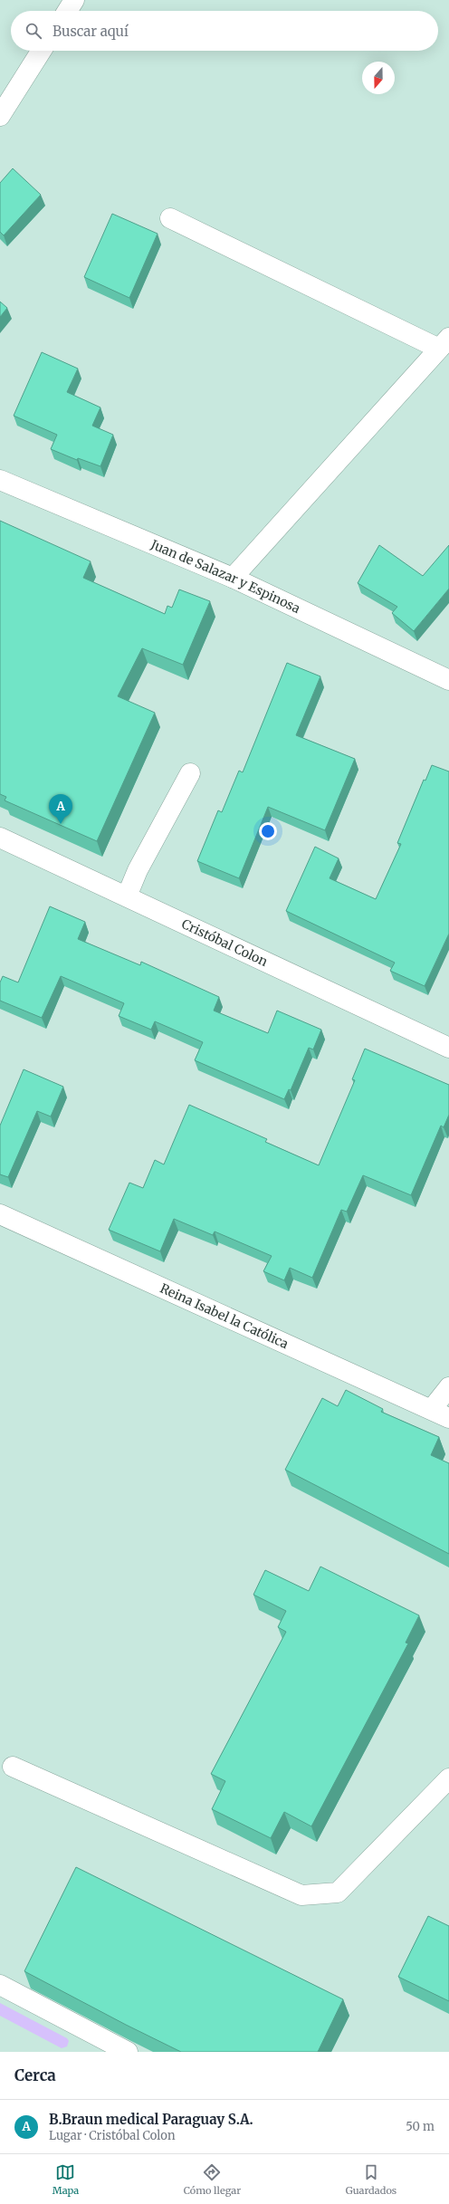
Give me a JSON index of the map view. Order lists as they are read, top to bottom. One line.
{"streets":{"street":["Juan de Salazar y Espinosa","Cristóbal Colon","Reina Isabel la Católica"]},"north":"bottom","page":{"search":"Buscar aquí","pins":"A","heading":"Cerca","list":[{"mark":"A","name":"B.Braun medical Paraguay S.A.","note":"Lugar · Cristóbal Colon","value":"50 m"}],"nav":["Mapa","Cómo llegar","Guardados"]}}
